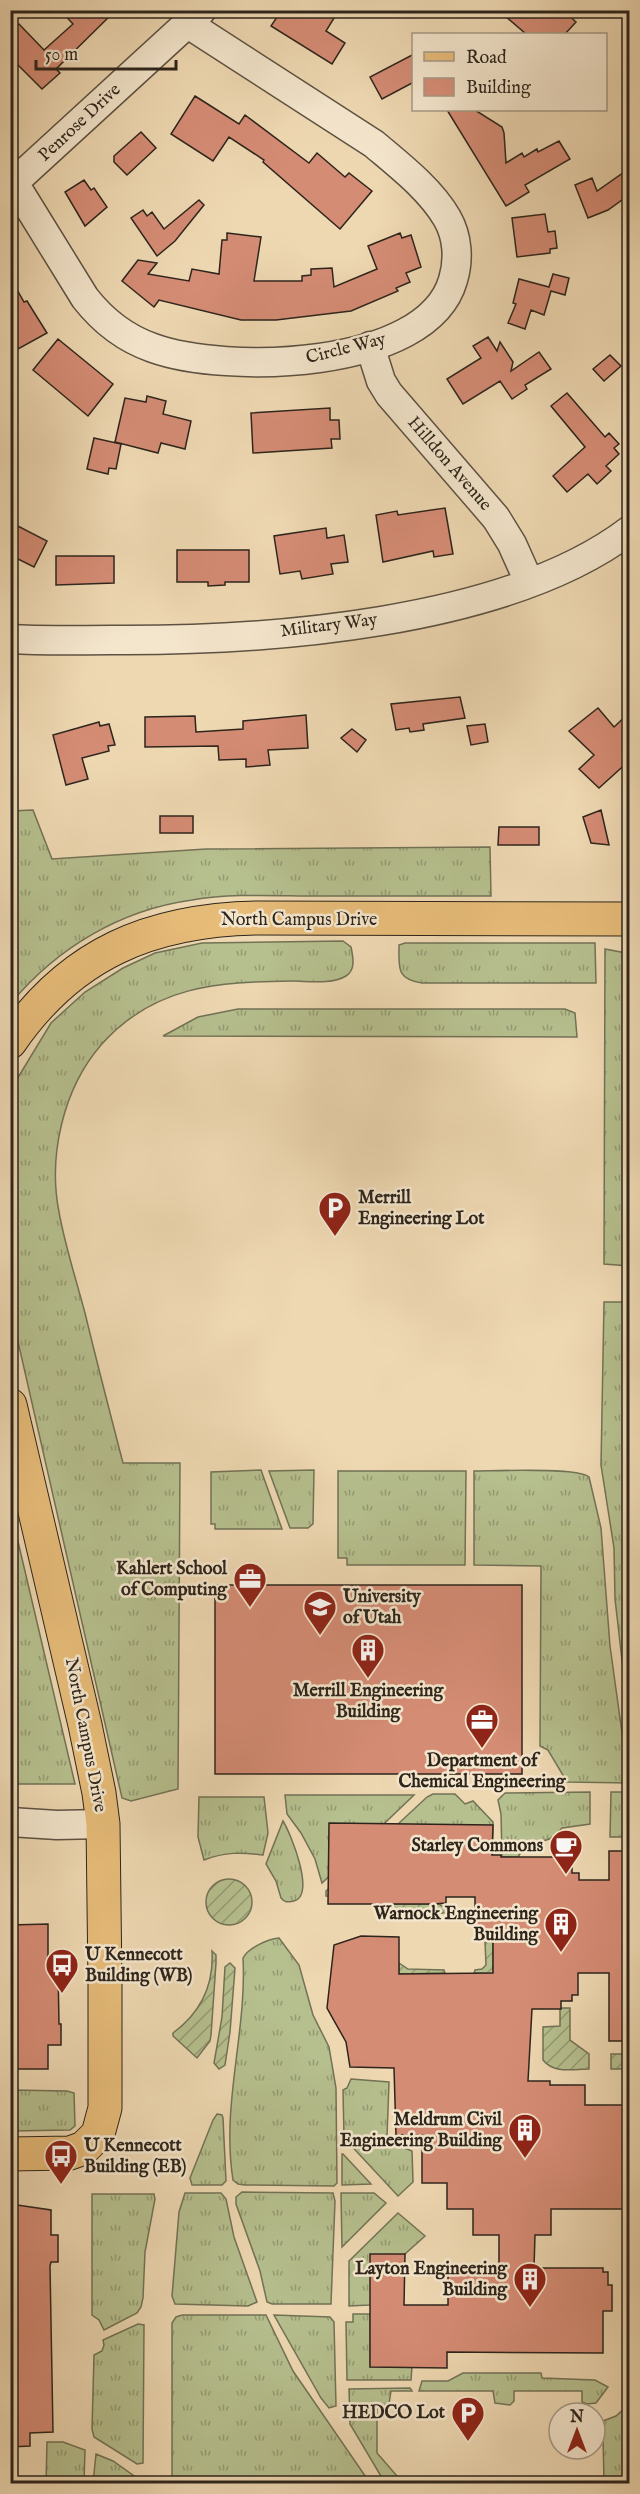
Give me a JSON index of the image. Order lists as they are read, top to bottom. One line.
{"streets":{"main road":["North Campus Drive"],"street":["Penrose Drive","Circle Way","Hilldon Avenue","Military Way"]},"crossings":[["Penrose Drive","Circle Way"],["Circle Way","Hilldon Avenue"],["Hilldon Avenue","Military Way"]],"places":{"parking":["Merrill Engineering Lot","HEDCO Lot"],"office":["Kahlert School of Computing","Department of Chemical Engineering"],"school or university":["University of Utah"],"building":["Merrill Engineering Building","Warnock Engineering Building","Meldrum Civil Engineering Building","Layton Engineering Building"],"cafe":["Starley Commons"],"bus stop":["U Kennecott Building (WB)","U Kennecott Building (EB)"]},"legend":["Road","Building"],"scale_bar":"50 m","north":"top"}
